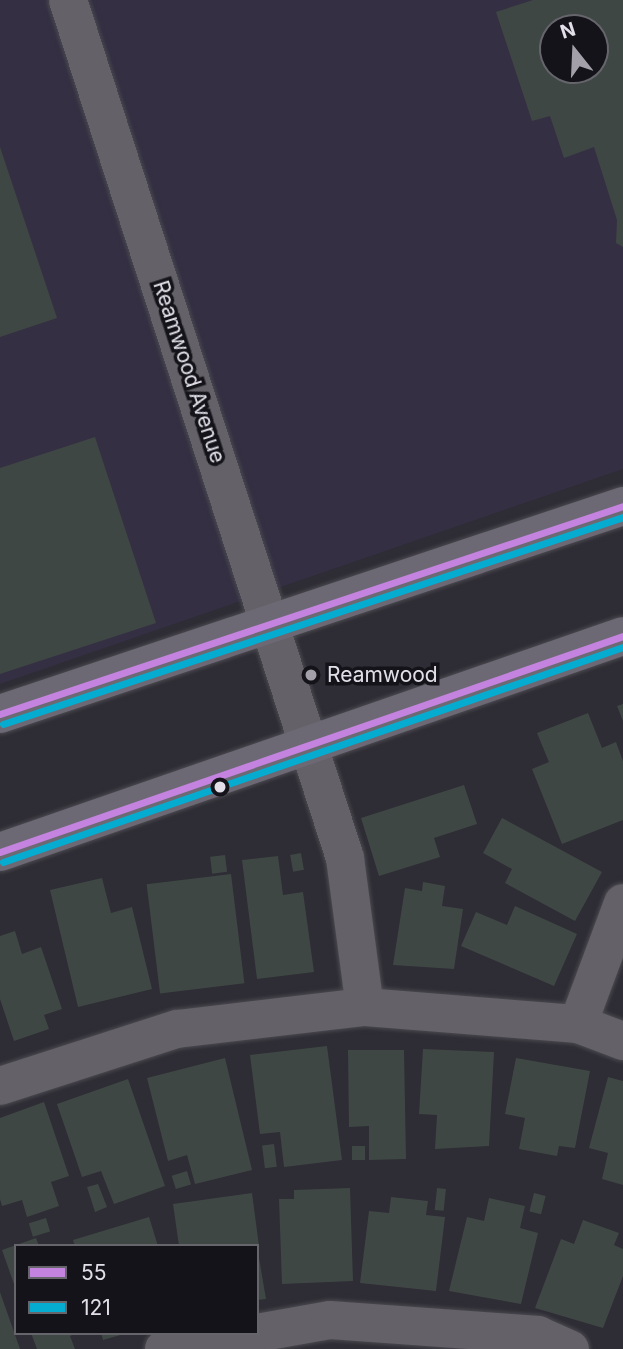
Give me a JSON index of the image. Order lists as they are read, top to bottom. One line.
{"streets":{"street":["Reamwood Avenue"]},"places":["Reamwood"],"lines":["transit line 55","transit line 121"],"legend":["55","121"],"north":"top"}
